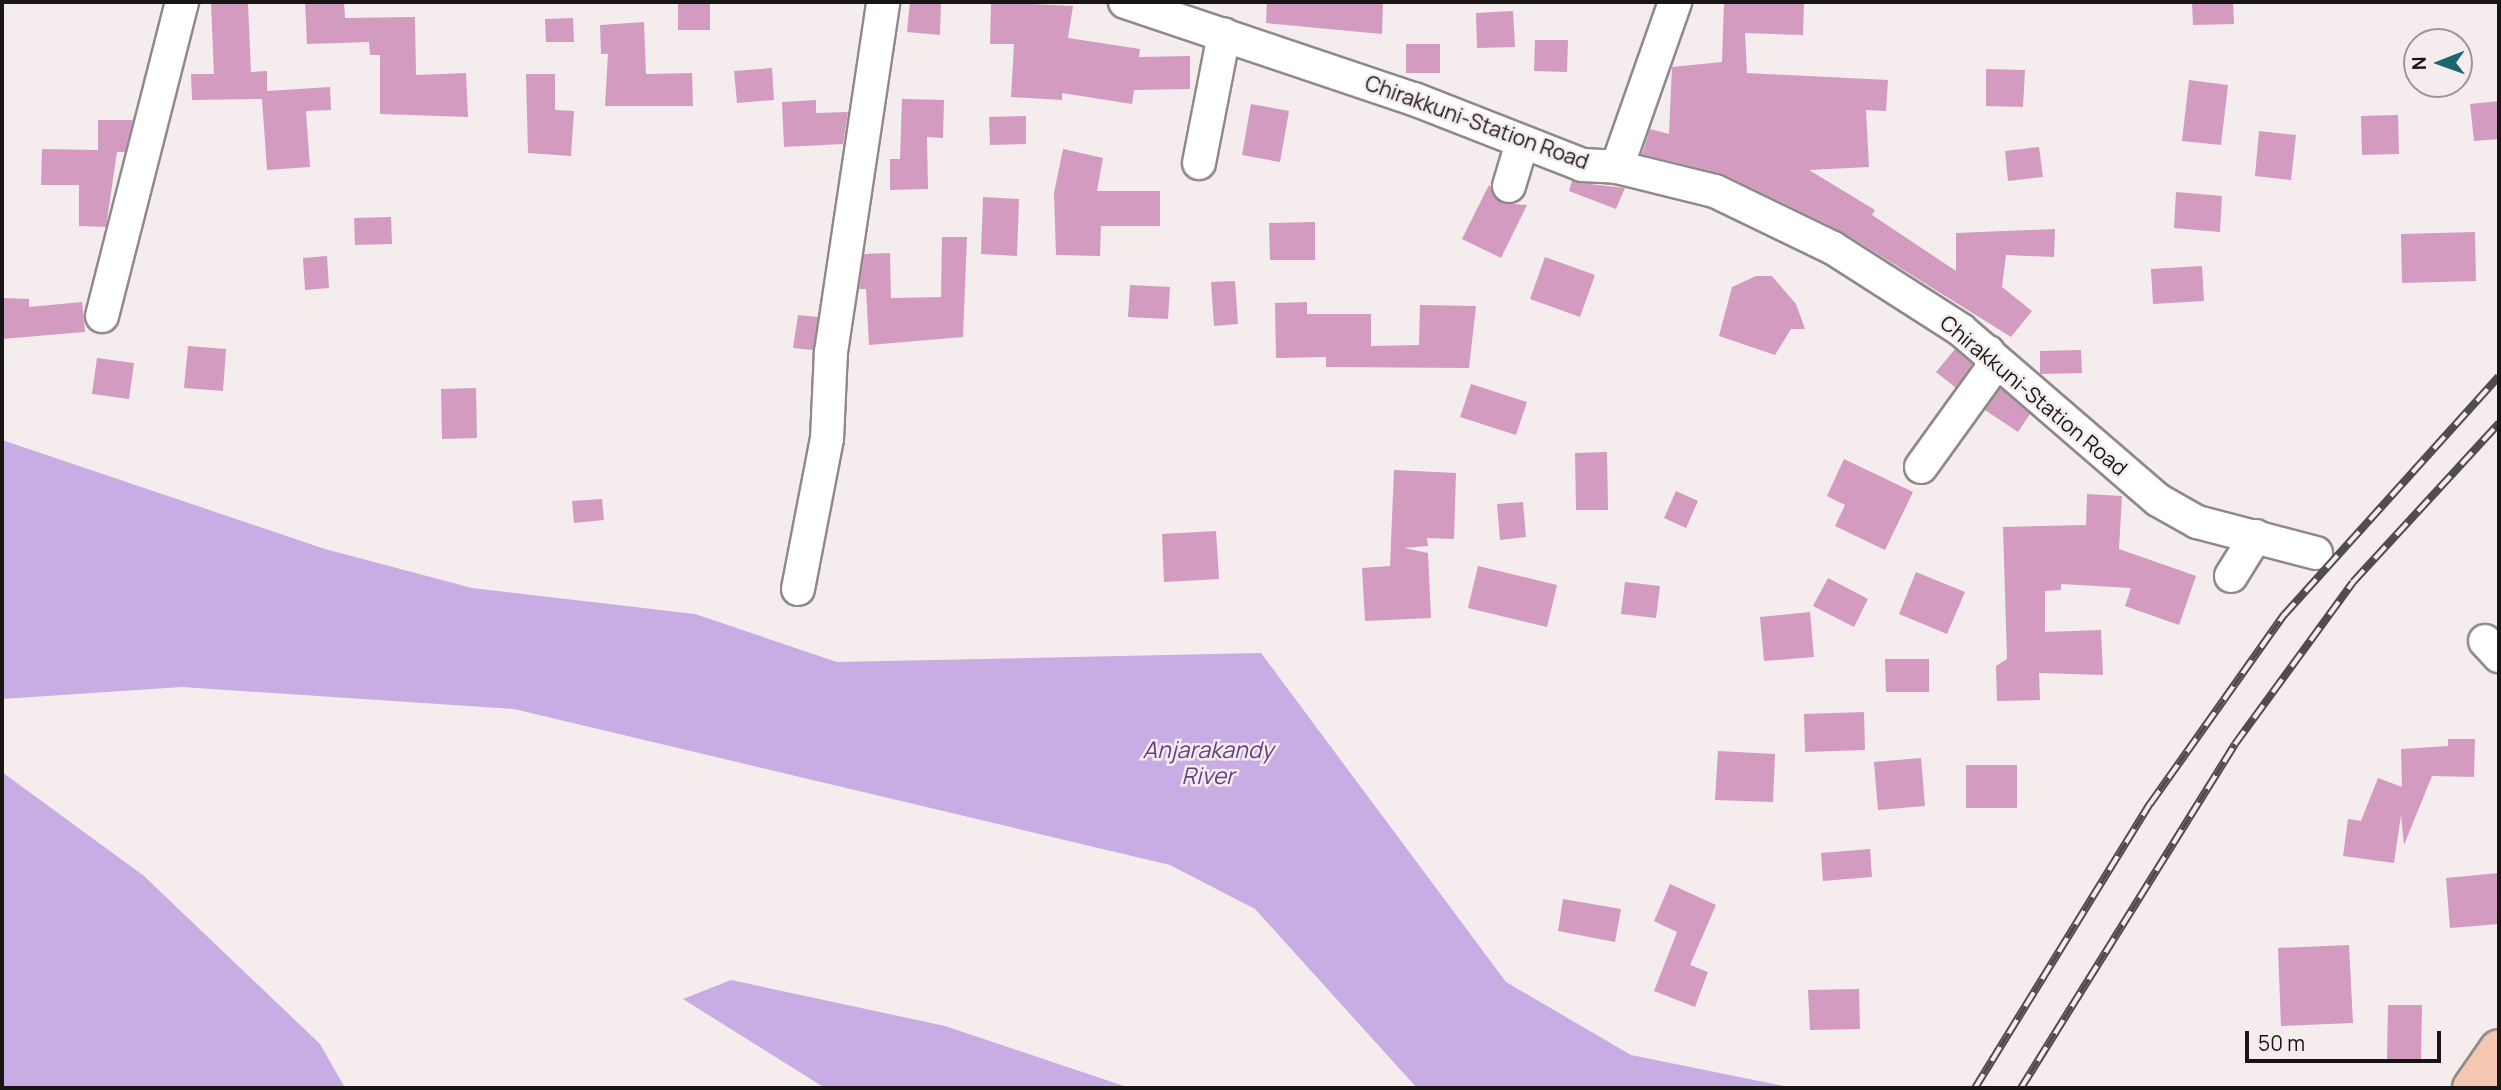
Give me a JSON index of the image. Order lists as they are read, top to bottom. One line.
{"streets":{"street":["Chirakkuni-Station Road"]},"water":["Anjarakandy River"],"scale_bar":"50 m","north":"left"}
